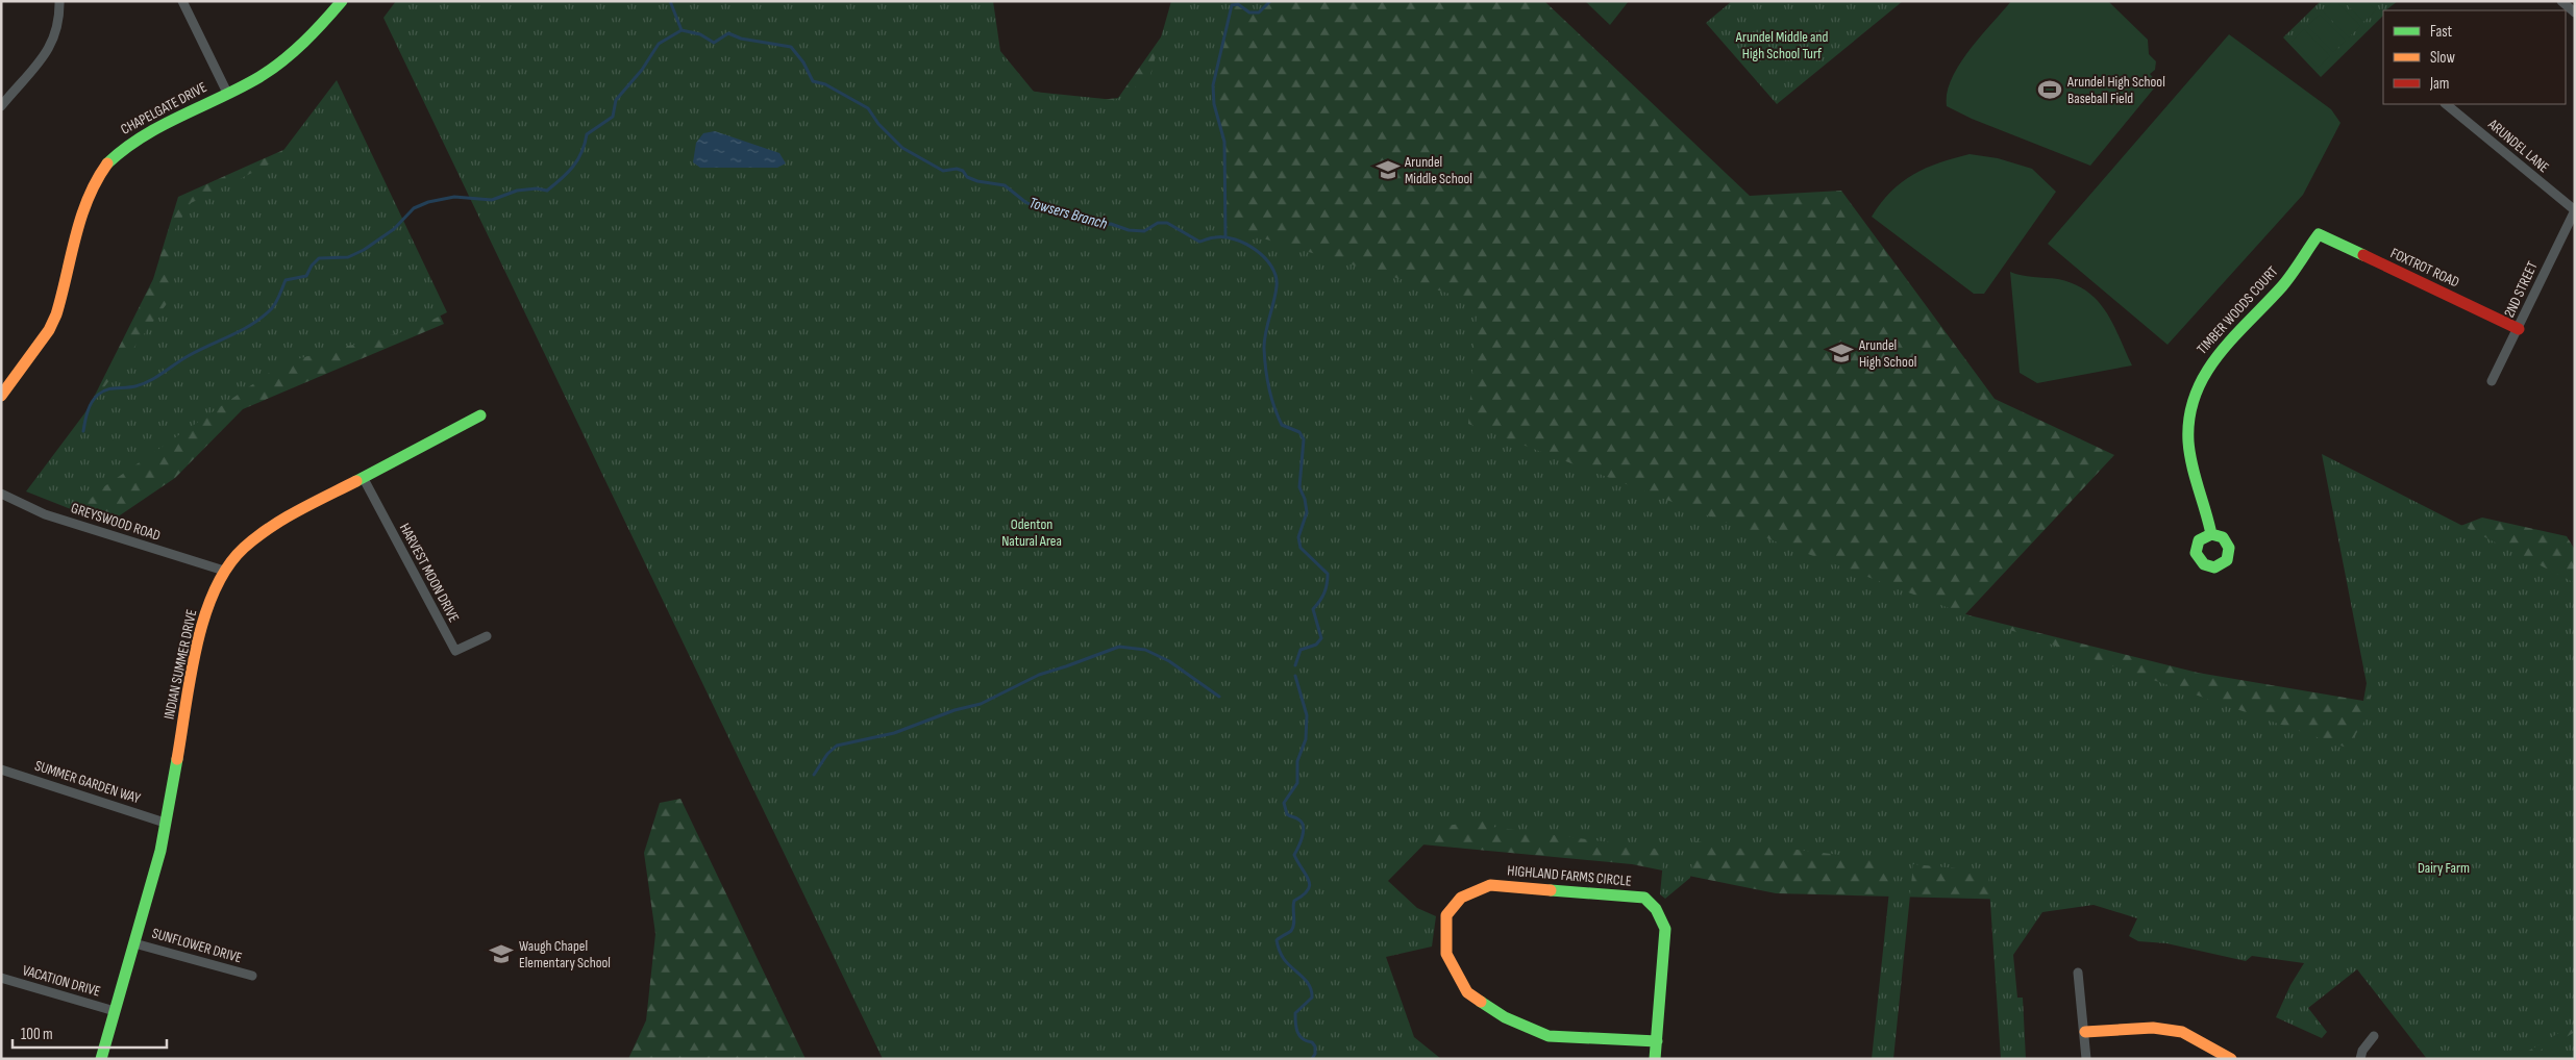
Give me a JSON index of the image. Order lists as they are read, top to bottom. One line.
{"streets":{"street":["CHAPELGATE DRIVE","ARUNDEL LANE","FOXTROT ROAD","2ND STREET","TIMBER WOODS COURT","GREYSWOOD ROAD","HARVEST MOON DRIVE","INDIAN SUMMER DRIVE","SUMMER GARDEN WAY","HIGHLAND FARMS CIRCLE","SUNFLOWER DRIVE","VACATION DRIVE"]},"crossings":[["ARUNDEL LANE","2ND STREET"],["FOXTROT ROAD","2ND STREET"],["FOXTROT ROAD","TIMBER WOODS COURT"],["GREYSWOOD ROAD","INDIAN SUMMER DRIVE"],["HARVEST MOON DRIVE","INDIAN SUMMER DRIVE"],["INDIAN SUMMER DRIVE","SUMMER GARDEN WAY"],["INDIAN SUMMER DRIVE","SUNFLOWER DRIVE"],["INDIAN SUMMER DRIVE","VACATION DRIVE"]],"water":["Towsers Branch"],"parks":["Arundel Middle and High School Turf","Odenton Natural Area","Dairy Farm"],"places":{"sports":["Arundel High School Baseball Field"],"school or university":["Arundel Middle School","Arundel High School","Waugh Chapel Elementary School"]},"legend":["Fast","Slow","Jam"],"scale_bar":"100 m"}
